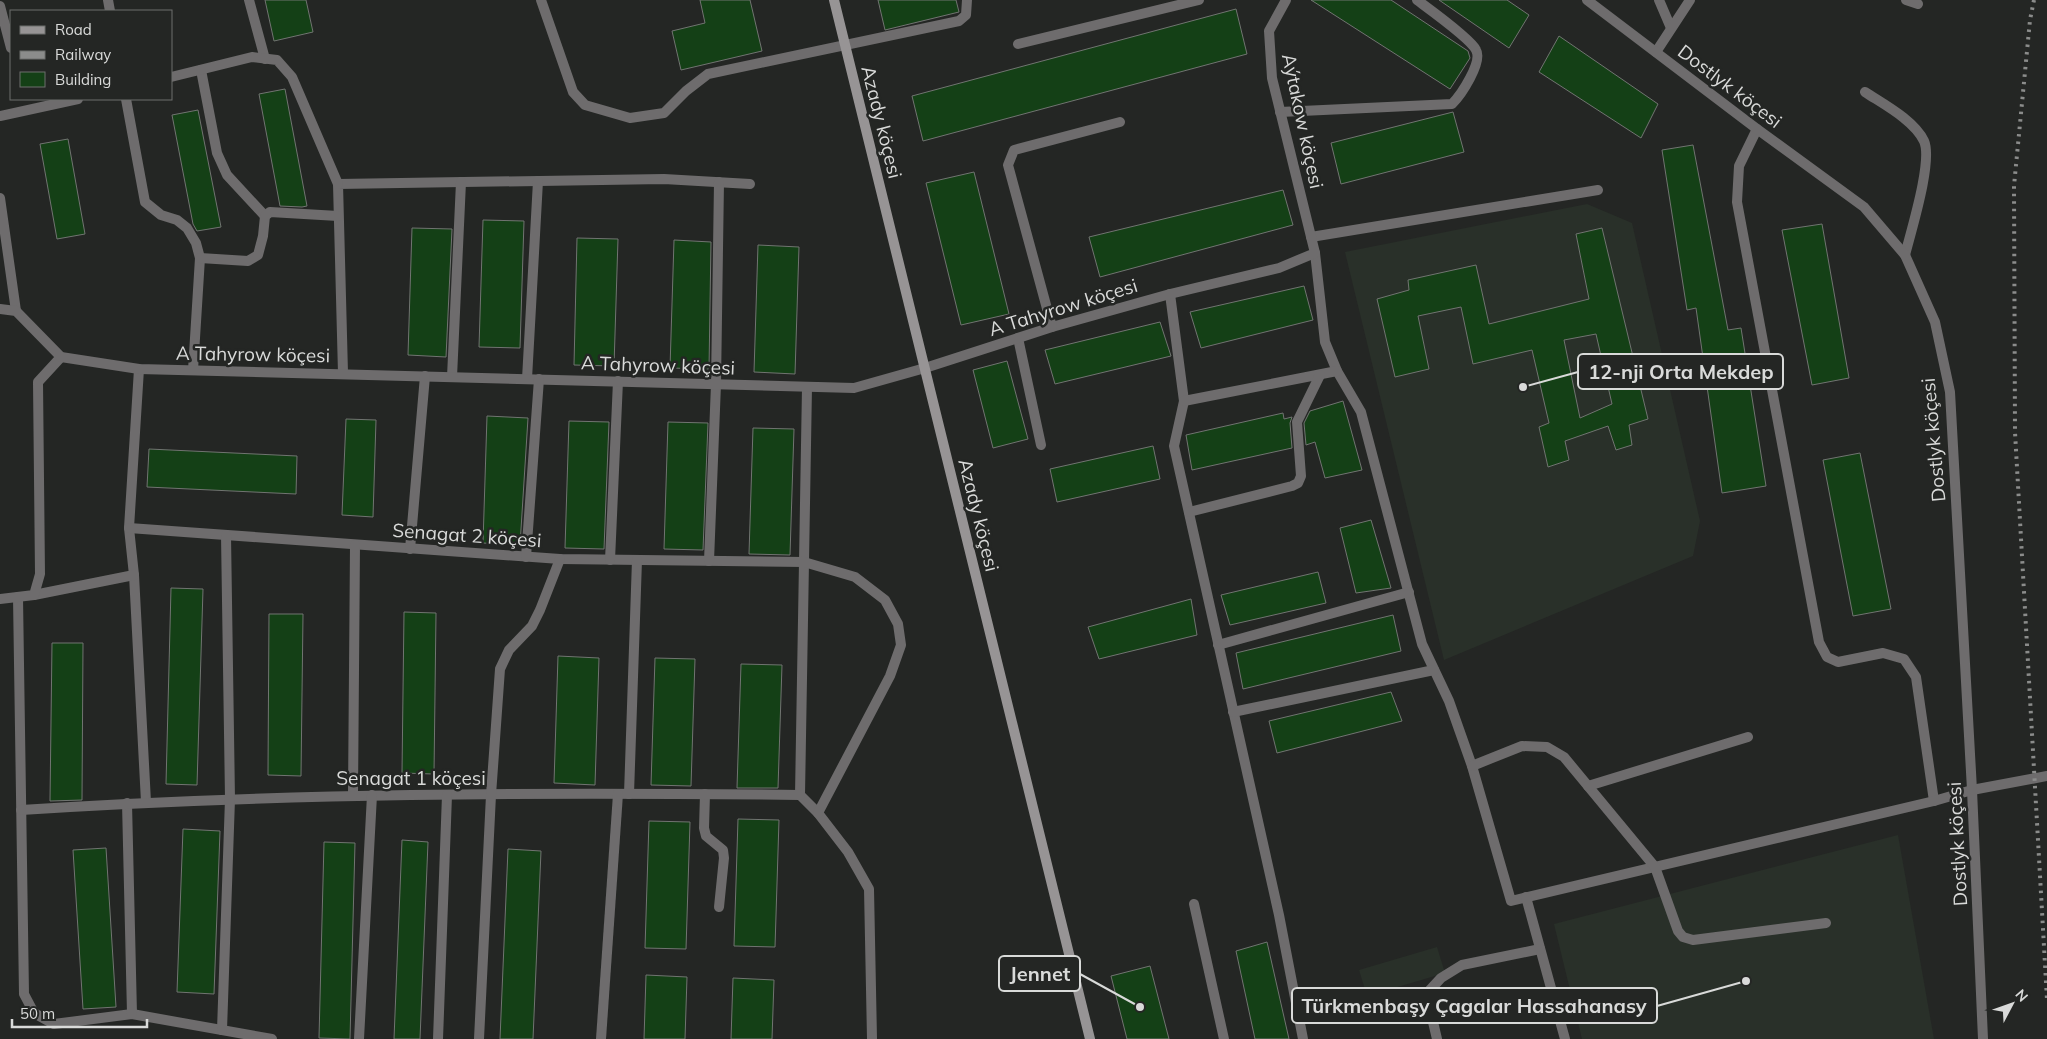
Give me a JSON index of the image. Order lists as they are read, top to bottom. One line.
{"streets":{"main road":["Azady köçesi"],"street":["Dostlyk köçesi","Aýtakow köçesi","A Tahyrow köçesi","Senagat 2 köçesi","Senagat 1 köçesi"]},"crossings":[["Aýtakow köçesi","A Tahyrow köçesi"],["Azady köçesi","A Tahyrow köçesi"]],"places":["12-nji Orta Mekdep","Türkmenbaşy Çagalar Hassahanasy","Jennet"],"legend":["Road","Railway","Building"],"scale_bar":"50 m","north":"top right"}
